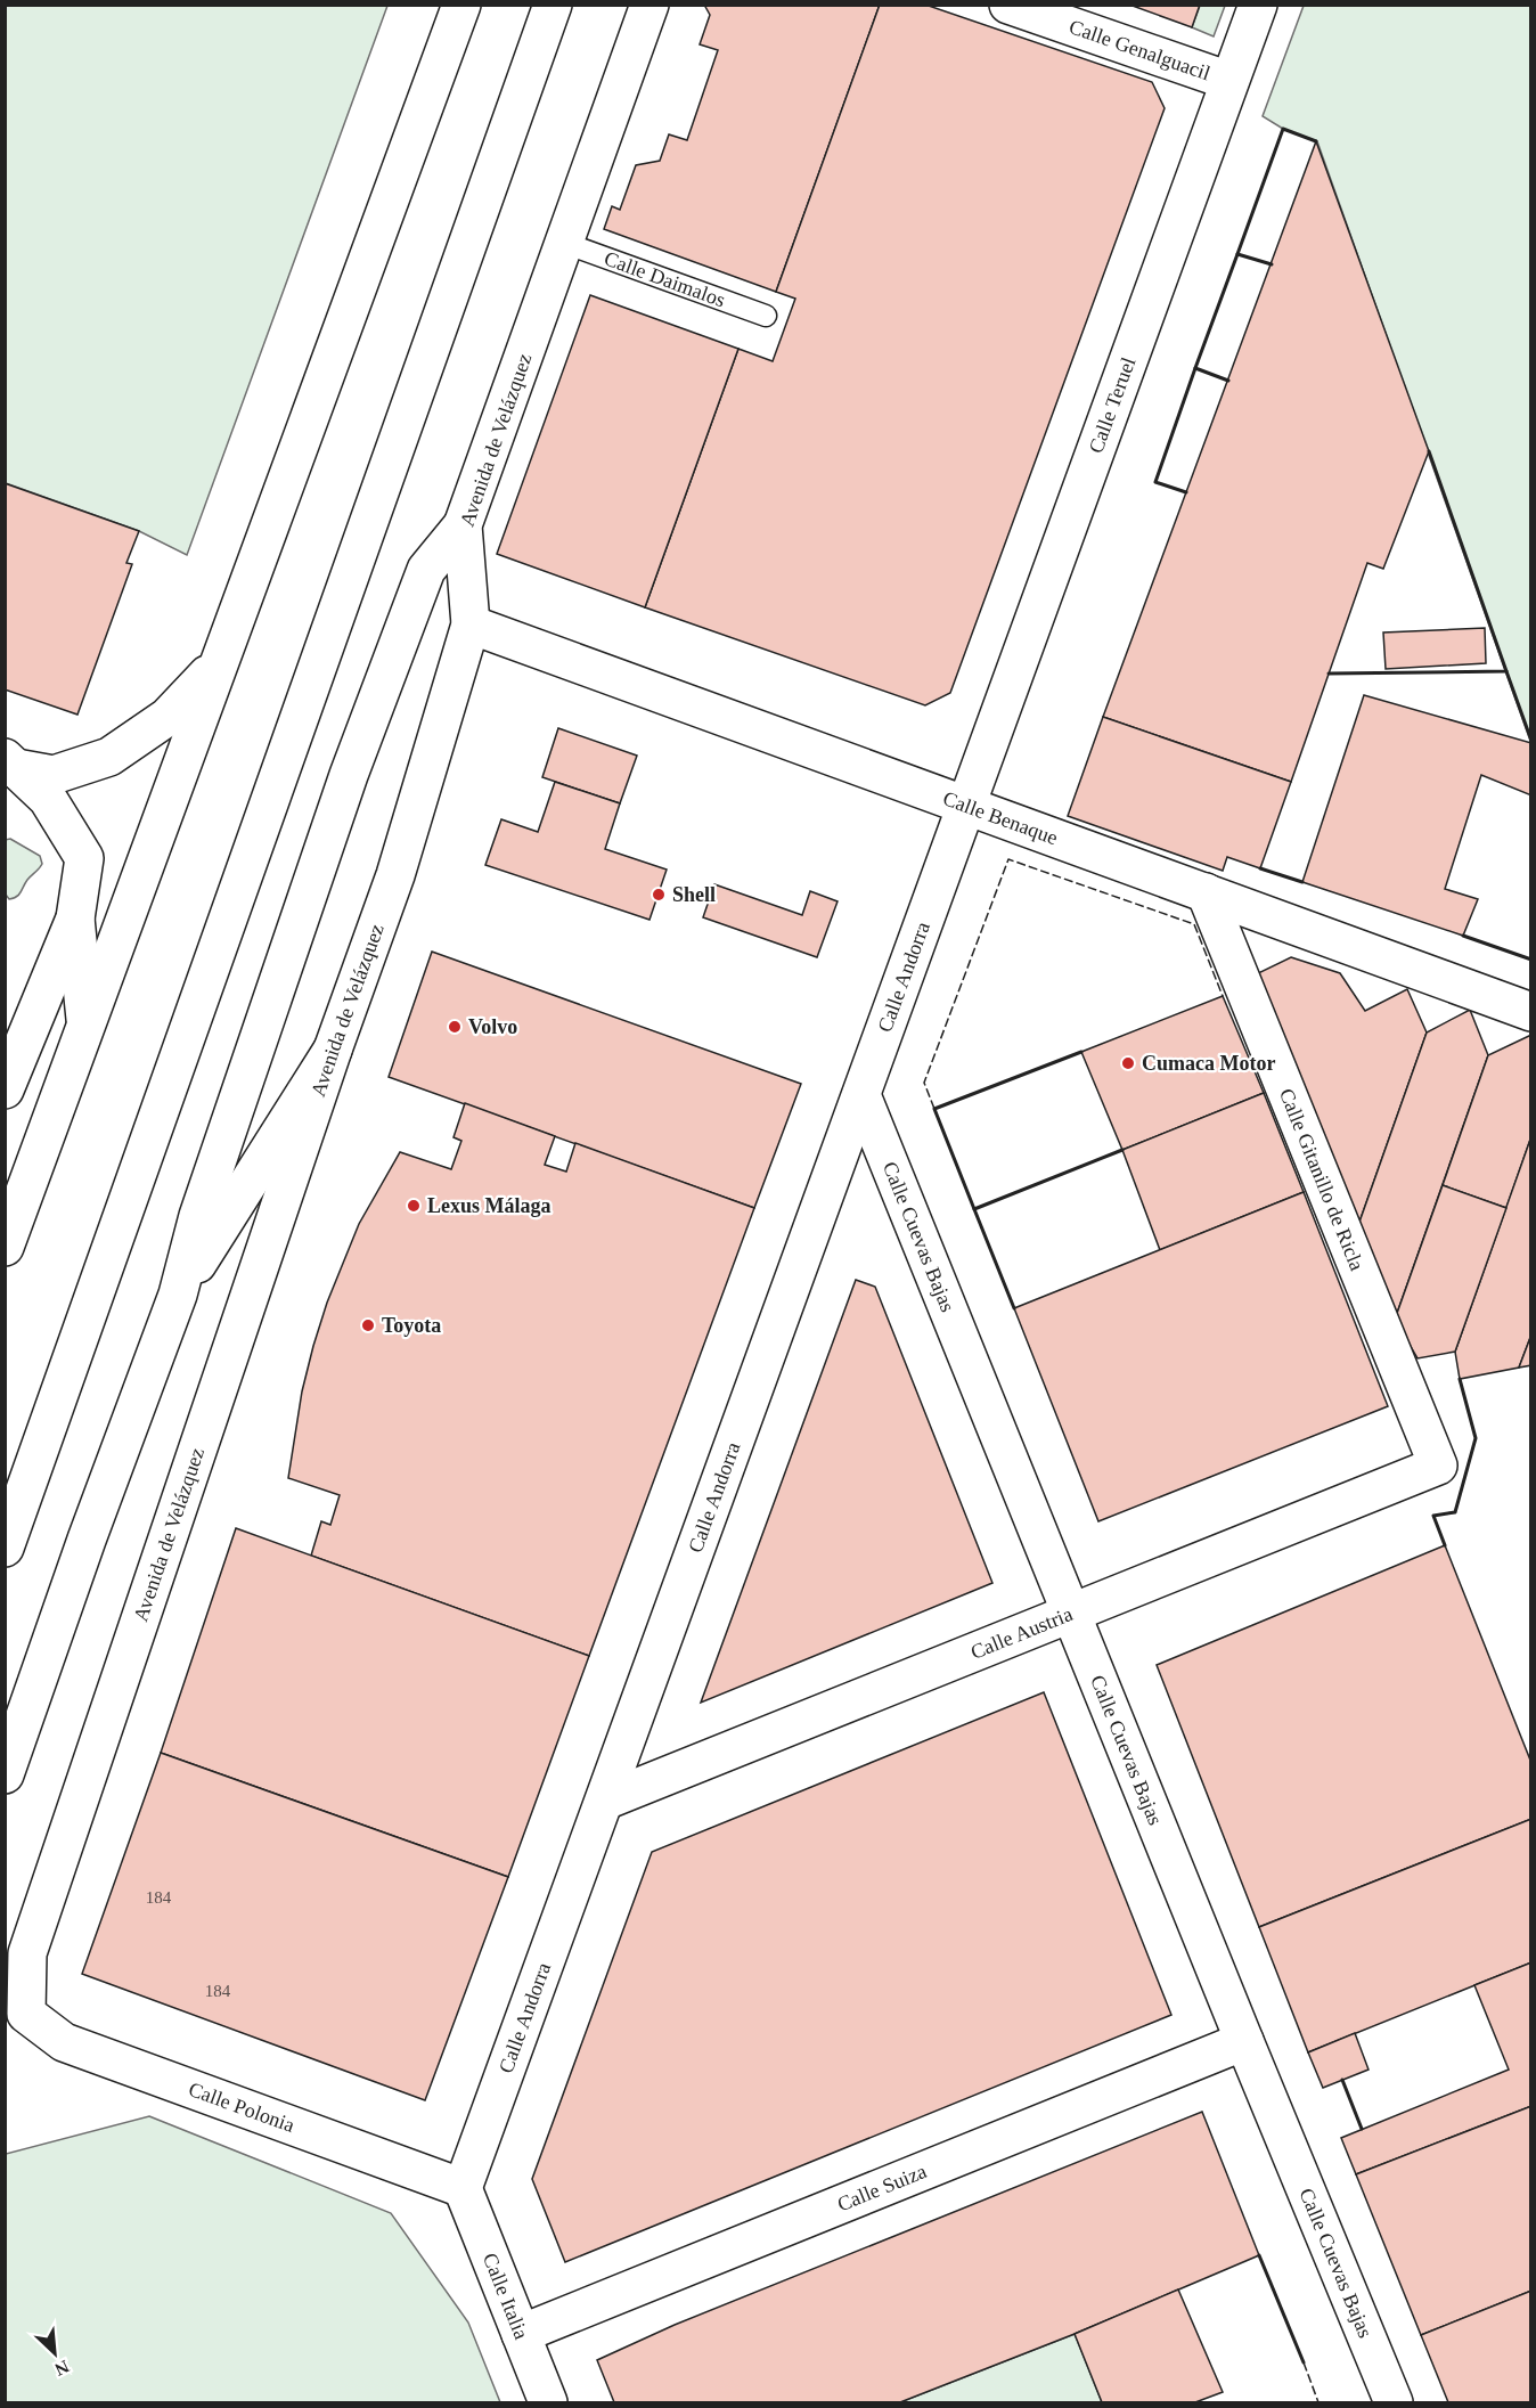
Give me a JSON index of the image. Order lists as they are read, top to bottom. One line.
{"streets":{"main road":["Calle Genalguacil","Calle Teruel","Avenida de Velázquez","Calle Benaque","Calle Andorra","Calle Gitanillo de Ricla","Calle Cuevas Bajas","Calle Austria","Calle Polonia","Calle Suiza","Calle Italia"],"lane":["Calle Daimalos"]},"crossings":[["Calle Genalguacil","Calle Teruel"],["Calle Daimalos","Avenida de Velázquez"],["Calle Teruel","Calle Benaque"],["Calle Teruel","Calle Andorra"],["Avenida de Velázquez","Calle Benaque"],["Avenida de Velázquez","Calle Polonia"],["Calle Benaque","Calle Andorra"],["Calle Benaque","Calle Gitanillo de Ricla"],["Calle Andorra","Calle Cuevas Bajas"],["Calle Andorra","Calle Austria"],["Calle Andorra","Calle Polonia"],["Calle Andorra","Calle Italia"],["Calle Gitanillo de Ricla","Calle Austria"],["Calle Cuevas Bajas","Calle Austria"],["Calle Cuevas Bajas","Calle Suiza"],["Calle Polonia","Calle Italia"],["Calle Suiza","Calle Italia"]],"places":["Shell","Volvo","Cumaca Motor","Lexus Málaga","Toyota"],"house_numbers":["184","184"],"north":"bottom right"}
